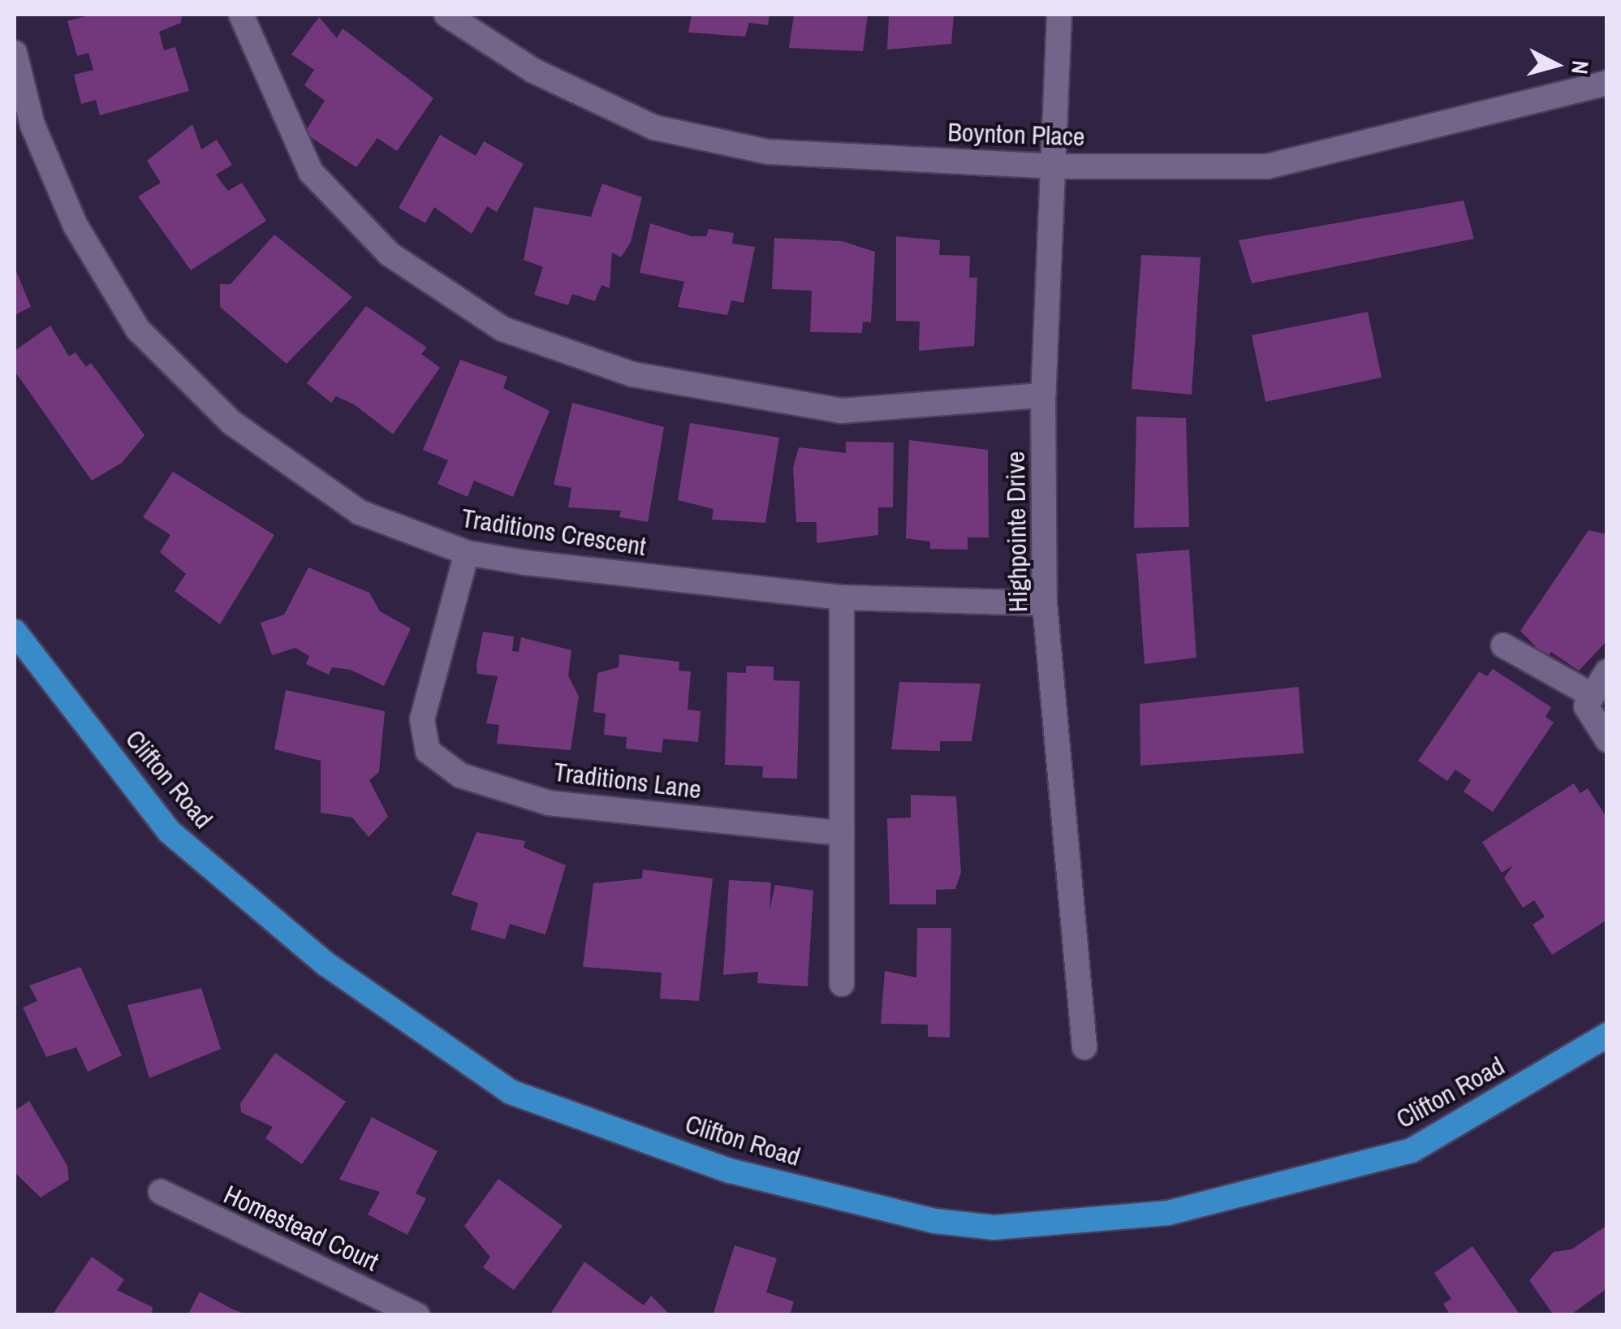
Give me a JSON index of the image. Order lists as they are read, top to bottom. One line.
{"streets":{"main road":["Clifton Road"],"street":["Boynton Place","Highpointe Drive","Traditions Crescent","Traditions Lane","Homestead Court"]},"crossings":[["Boynton Place","Highpointe Drive"],["Highpointe Drive","Traditions Crescent"],["Traditions Crescent","Traditions Lane"]],"north":"right"}
